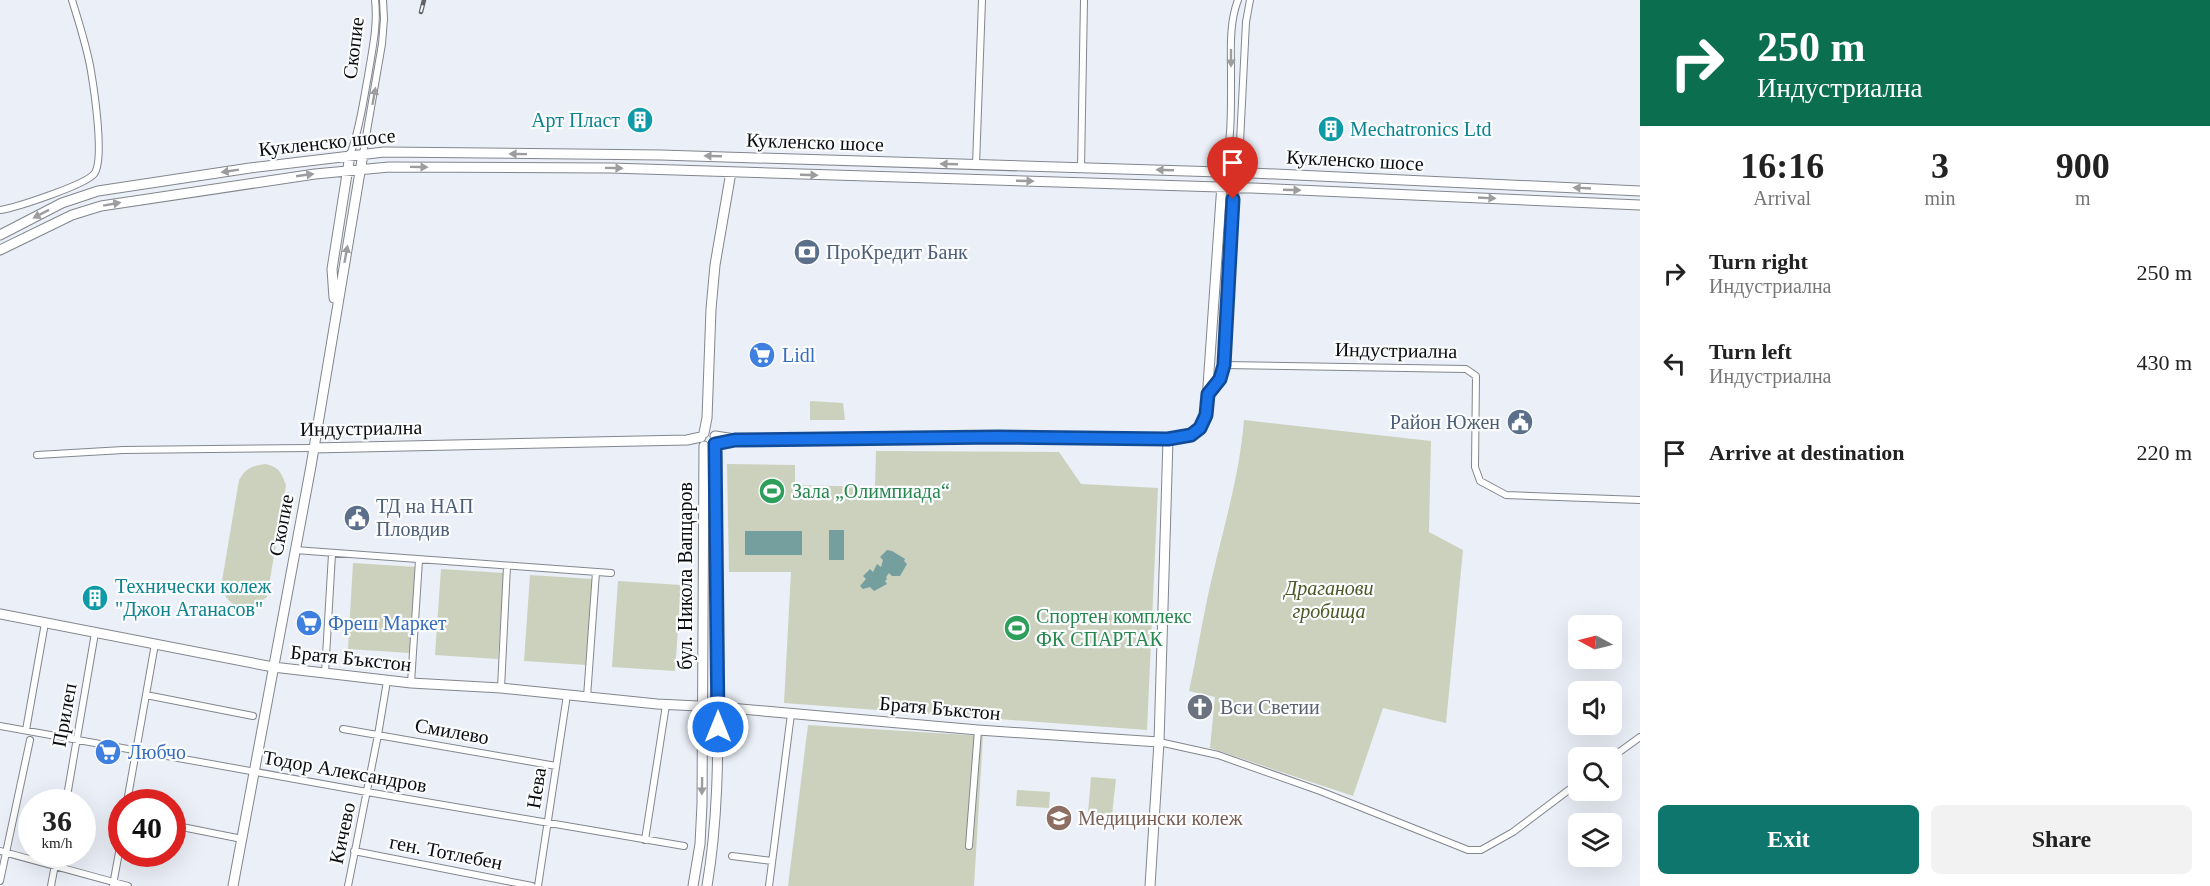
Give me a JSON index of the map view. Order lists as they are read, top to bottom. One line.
{"streets":{"street":["Скопие","Кукленско шосе","Индустриална","бул. Никола Вапцаров","Братя Бъкстон","Прилеп","Смилево","Тодор Александров","Нева","Кичево","ген. Тотлебен"]},"crossings":[["Скопие","Кукленско шосе"],["Скопие","Индустриална"],["Скопие","Братя Бъкстон"],["Скопие","Тодор Александров"],["Кукленско шосе","Индустриална"],["Кукленско шосе","бул. Никола Вапцаров"],["Индустриална","бул. Никола Вапцаров"],["бул. Никола Вапцаров","Братя Бъкстон"],["Братя Бъкстон","Прилеп"],["Братя Бъкстон","Нева"],["Братя Бъкстон","Кичево"],["Прилеп","Тодор Александров"],["Смилево","Нева"],["Смилево","Кичево"],["Тодор Александров","Нева"],["Тодор Александров","Кичево"],["Кичево","ген. Тотлебен"]],"parks":["Драганови гробища"],"places":{"building":["Арт Пласт","Mechatronics Ltd","Технически колеж \"Джон Атанасов\""],"bank":["ПроКредит Банк"],"supermarket":["Lidl","Фреш Маркет","Любчо"],"public building":["Район Южен","ТД на НАП Пловдив"],"sports":["Зала „Олимпиада“","Спортен комплекс ФК СПАРТАК"],"church":["Вси Светии"],"school or university":["Медицински колеж"]},"north":"left","page":{"turn":["250 m","Индустриална"],"eta":["16:16","Arrival","3","min","900","m"],"list":[{"name":"Turn right","note":"Индустриална","value":"250 m"},{"name":"Turn left","note":"Индустриална","value":"430 m"},{"name":"Arrive at destination","value":"220 m"}],"speed":"36 km/h","limit":"40","buttons":["Exit","Share"]}}
